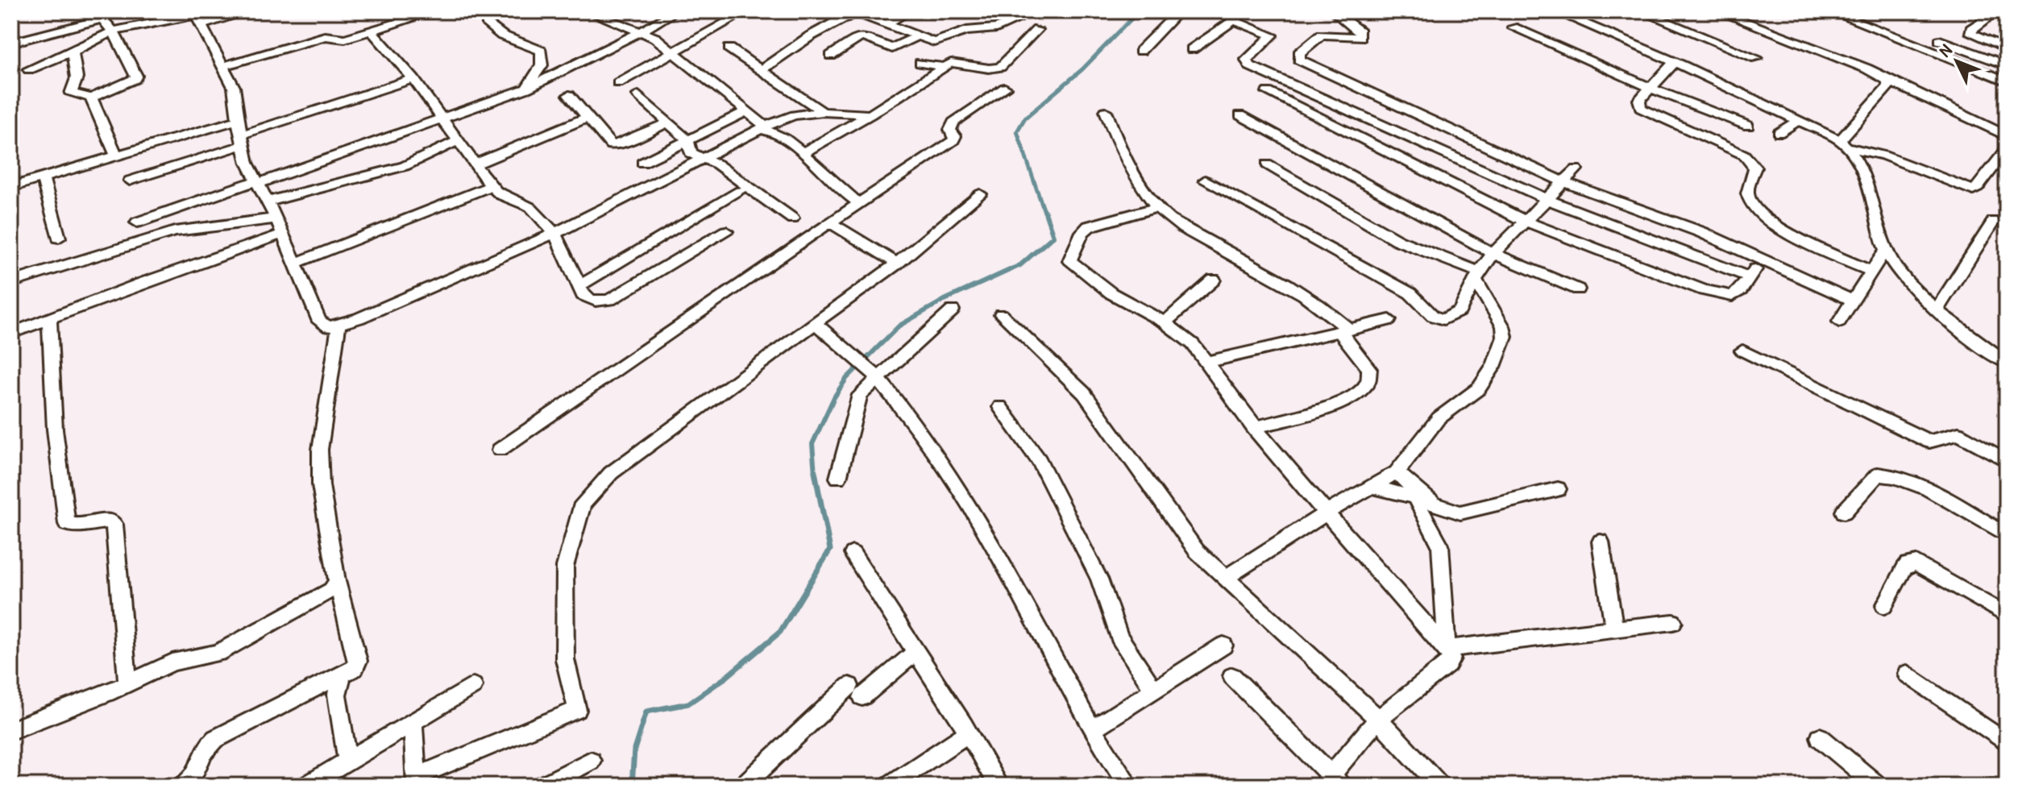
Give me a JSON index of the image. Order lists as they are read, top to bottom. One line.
{"north":"top left"}
